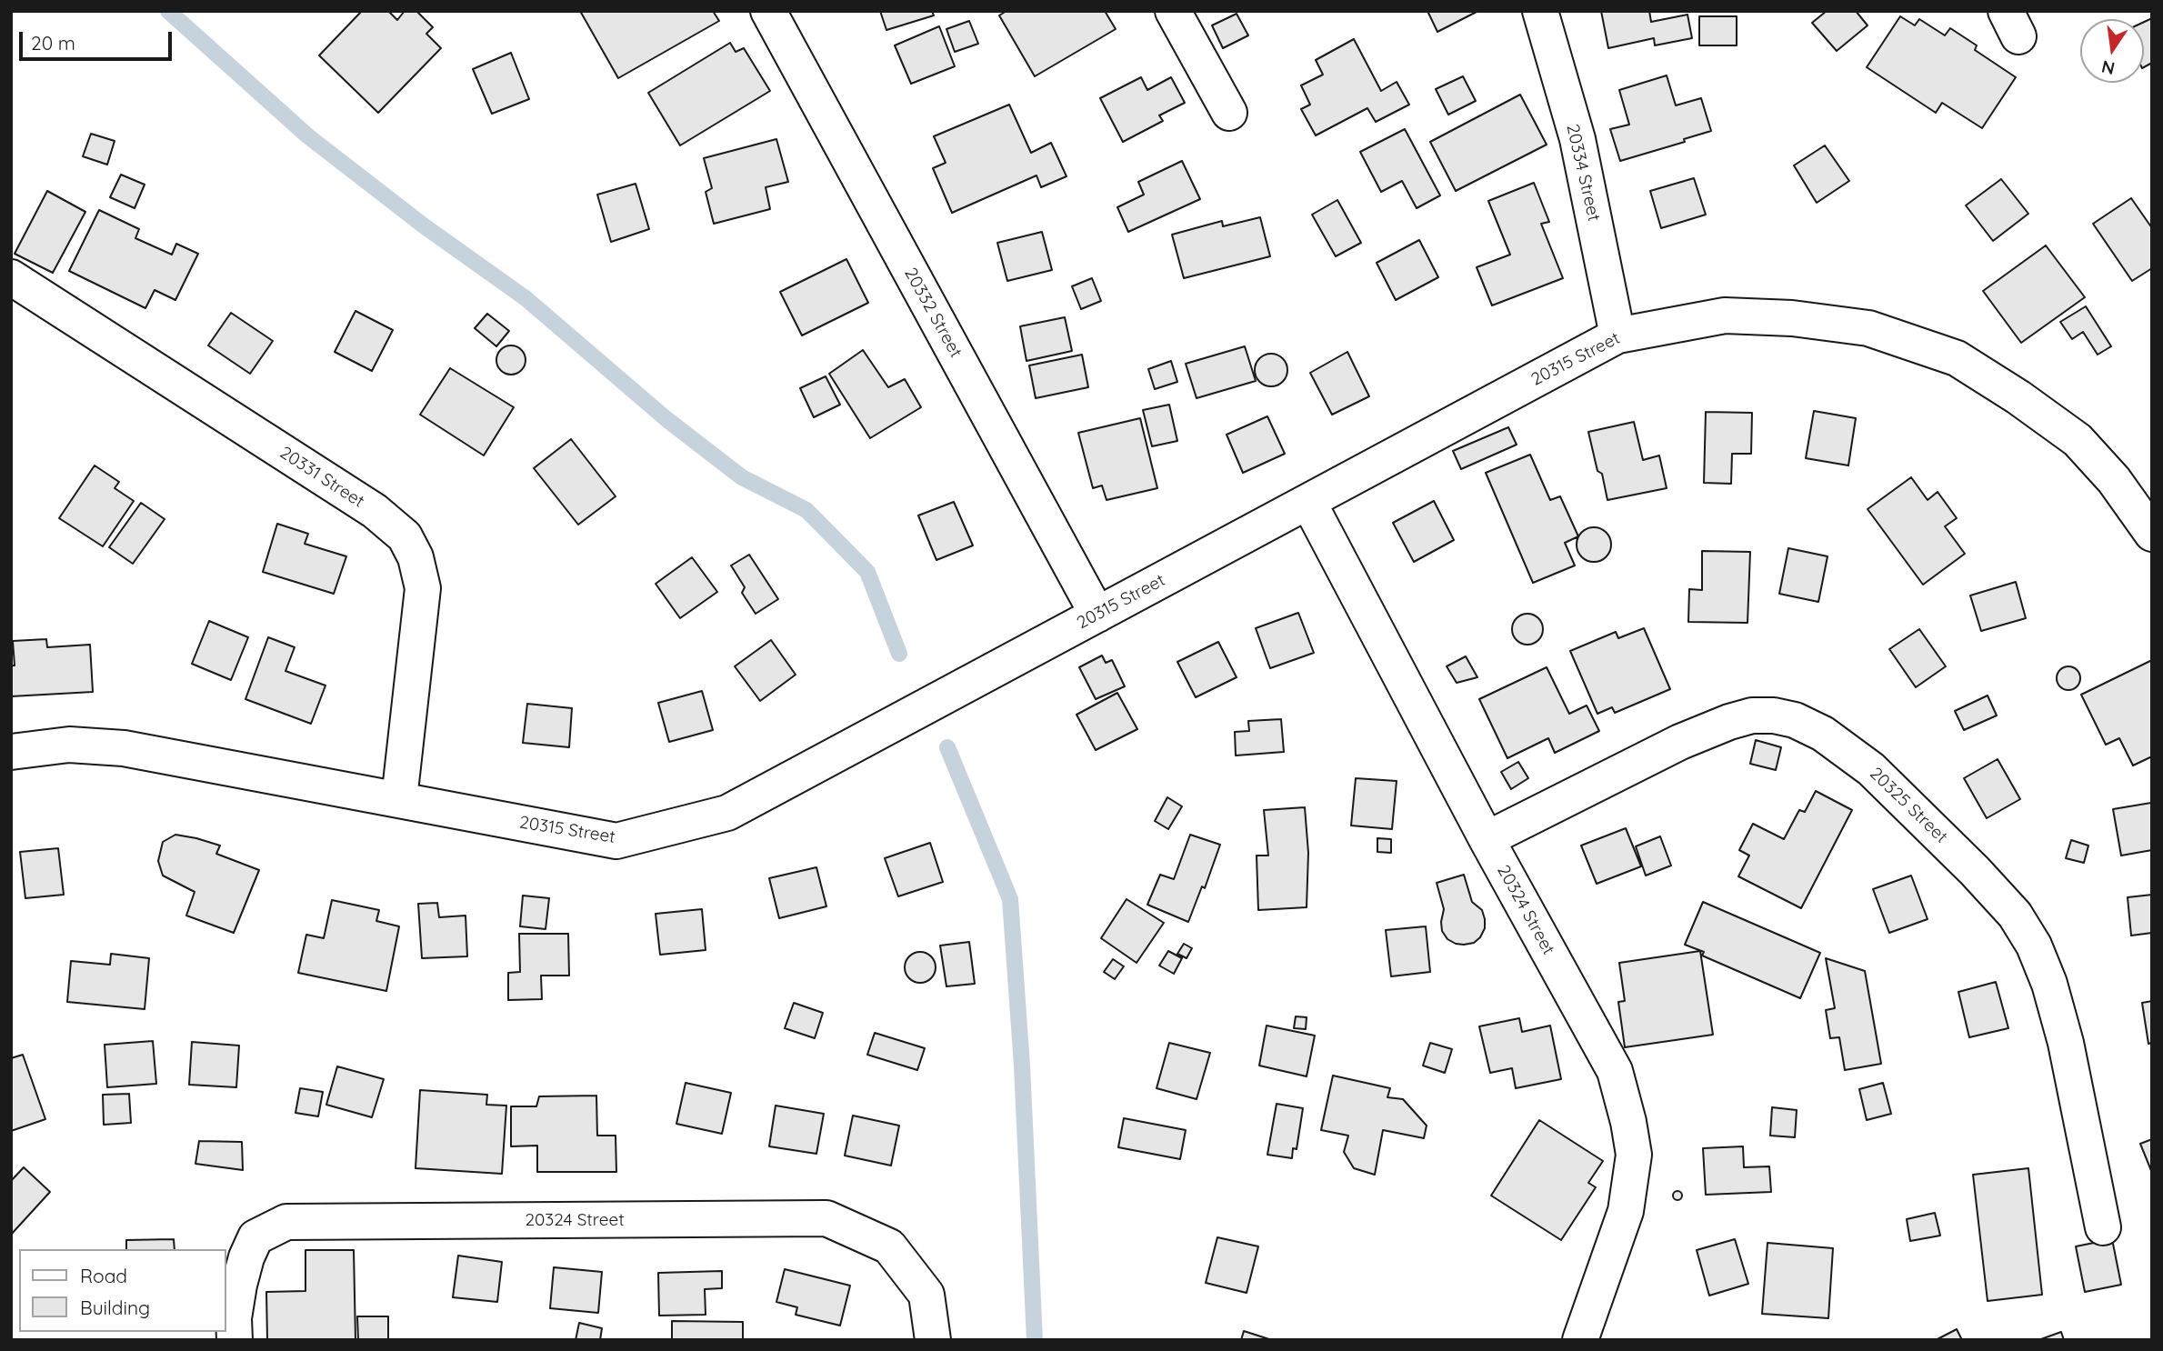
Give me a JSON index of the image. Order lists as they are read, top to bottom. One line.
{"streets":{"street":["20334 Street","20332 Street","20315 Street","20331 Street","20325 Street","20324 Street"]},"crossings":[["20334 Street","20315 Street"],["20332 Street","20315 Street"],["20315 Street","20331 Street"],["20315 Street","20324 Street"],["20325 Street","20324 Street"]],"legend":["Road","Building"],"scale_bar":"20 m","north":"bottom"}
